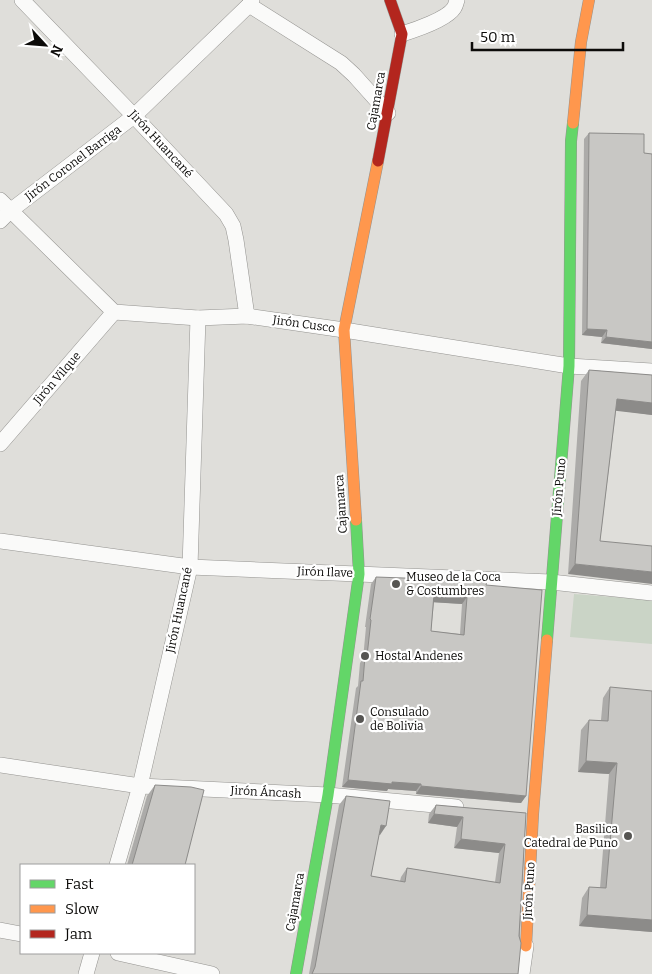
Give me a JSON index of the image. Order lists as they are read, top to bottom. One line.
{"streets":{"street":["Cajamarca","Jirón Huancané","Jirón Coronel Barriga","Jirón Cusco","Jirón Vilque","Jirón Puno","Jirón Ilave","Jirón Áncash"]},"crossings":[["Cajamarca","Jirón Cusco"],["Cajamarca","Jirón Ilave"],["Cajamarca","Jirón Áncash"],["Jirón Huancané","Jirón Coronel Barriga"],["Jirón Huancané","Jirón Cusco"],["Jirón Huancané","Jirón Ilave"],["Jirón Huancané","Jirón Áncash"],["Jirón Cusco","Jirón Vilque"],["Jirón Cusco","Jirón Puno"],["Jirón Puno","Jirón Ilave"]],"places":["Museo de la Coca & Costumbres","Hostal Andenes","Consulado de Bolivia","Basilica Catedral de Puno"],"legend":["Fast","Slow","Jam"],"scale_bar":"50 m","north":"bottom right"}
